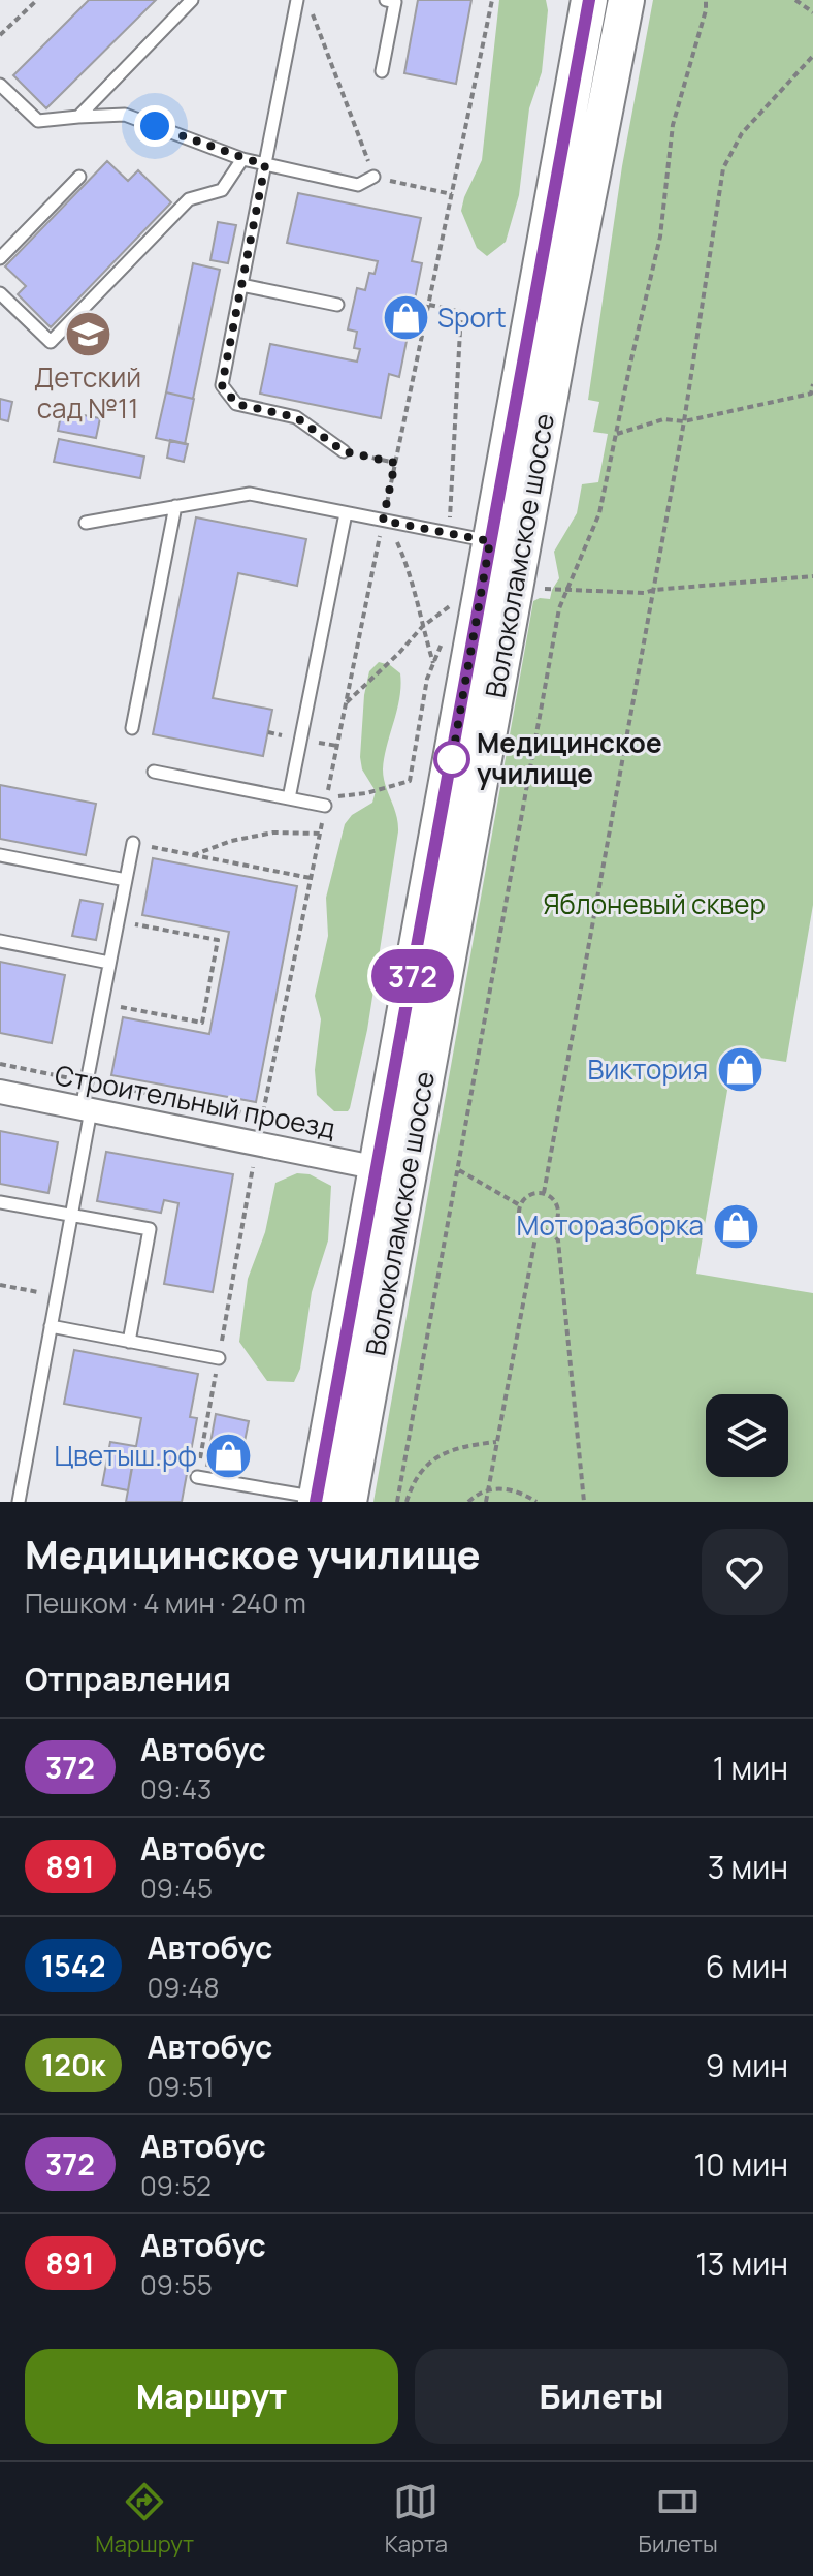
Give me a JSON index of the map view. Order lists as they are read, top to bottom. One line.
{"streets":{"main road":["Волоколамское шоссе"],"street":["Строительный проезд"]},"crossings":[["Волоколамское шоссе","Строительный проезд"]],"parks":["Яблоневый сквер"],"places":{"shop":["Sport","Виктория","Моторазборка","Цветыш.рф"],"school or university":["Детский сад №11"],"other":["Медицинское училище"]},"lines":["bus line 372"],"page":{"on_map":"372","heading":[["Медицинское училище","Пешком · 4 мин · 240 m"],"Отправления"],"list":[{"mark":"372","name":"Автобус","note":"09:43","value":"1 мин"},{"mark":"891","name":"Автобус","note":"09:45","value":"3 мин"},{"mark":"1542","name":"Автобус","note":"09:48","value":"6 мин"},{"mark":"120к","name":"Автобус","note":"09:51","value":"9 мин"},{"mark":"372","name":"Автобус","note":"09:52","value":"10 мин"},{"mark":"891","name":"Автобус","note":"09:55","value":"13 мин"}],"buttons":["Маршрут","Билеты"],"tabs":["Маршрут","Карта","Билеты"]}}
